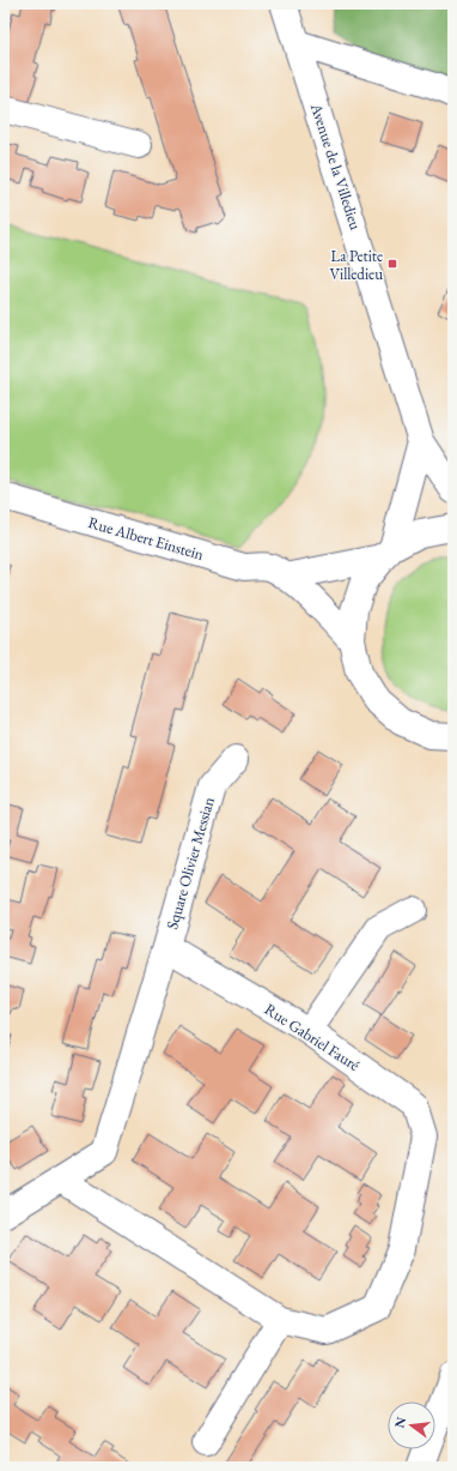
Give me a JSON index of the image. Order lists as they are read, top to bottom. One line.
{"streets":{"street":["Avenue de la Villedieu","Rue Albert Einstein","Square Olivier Messian","Rue Gabriel Fauré"]},"crossings":[["Square Olivier Messian","Rue Gabriel Fauré"]],"places":{"transit":["La Petite Villedieu"]},"north":"left"}
